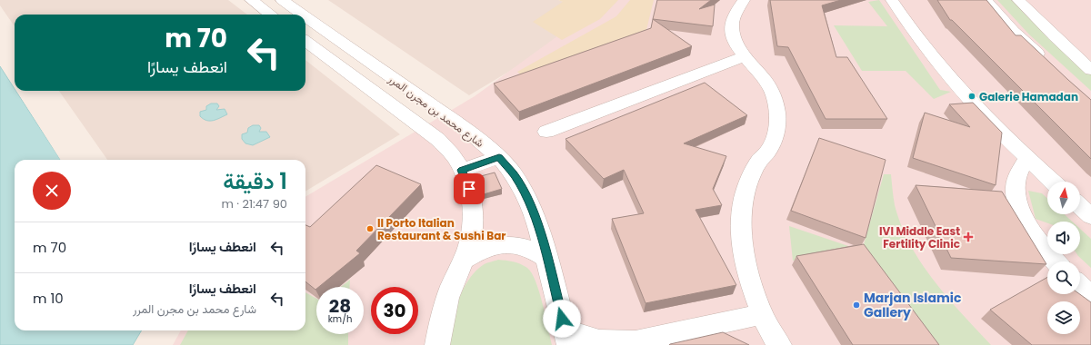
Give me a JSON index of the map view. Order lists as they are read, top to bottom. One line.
{"streets":{"street":["شارع محمد بن مجرن المرر"]},"places":{"other":["Galerie Hamadan","Il Porto Italian Restaurant & Sushi Bar","Marjan Islamic Gallery"],"health":["IVI Middle East Fertility Clinic"]},"north":"top","page":{"turn":["70 m","انعطف يسارًا"],"heading":["1 دقيقة","90 m · 21:47"],"list":[{"name":"انعطف يسارًا","value":"70 m"},{"name":"انعطف يسارًا","note":"شارع محمد بن مجرن المرر","value":"10 m"}],"speed":"28 km/h","limit":"30"}}
